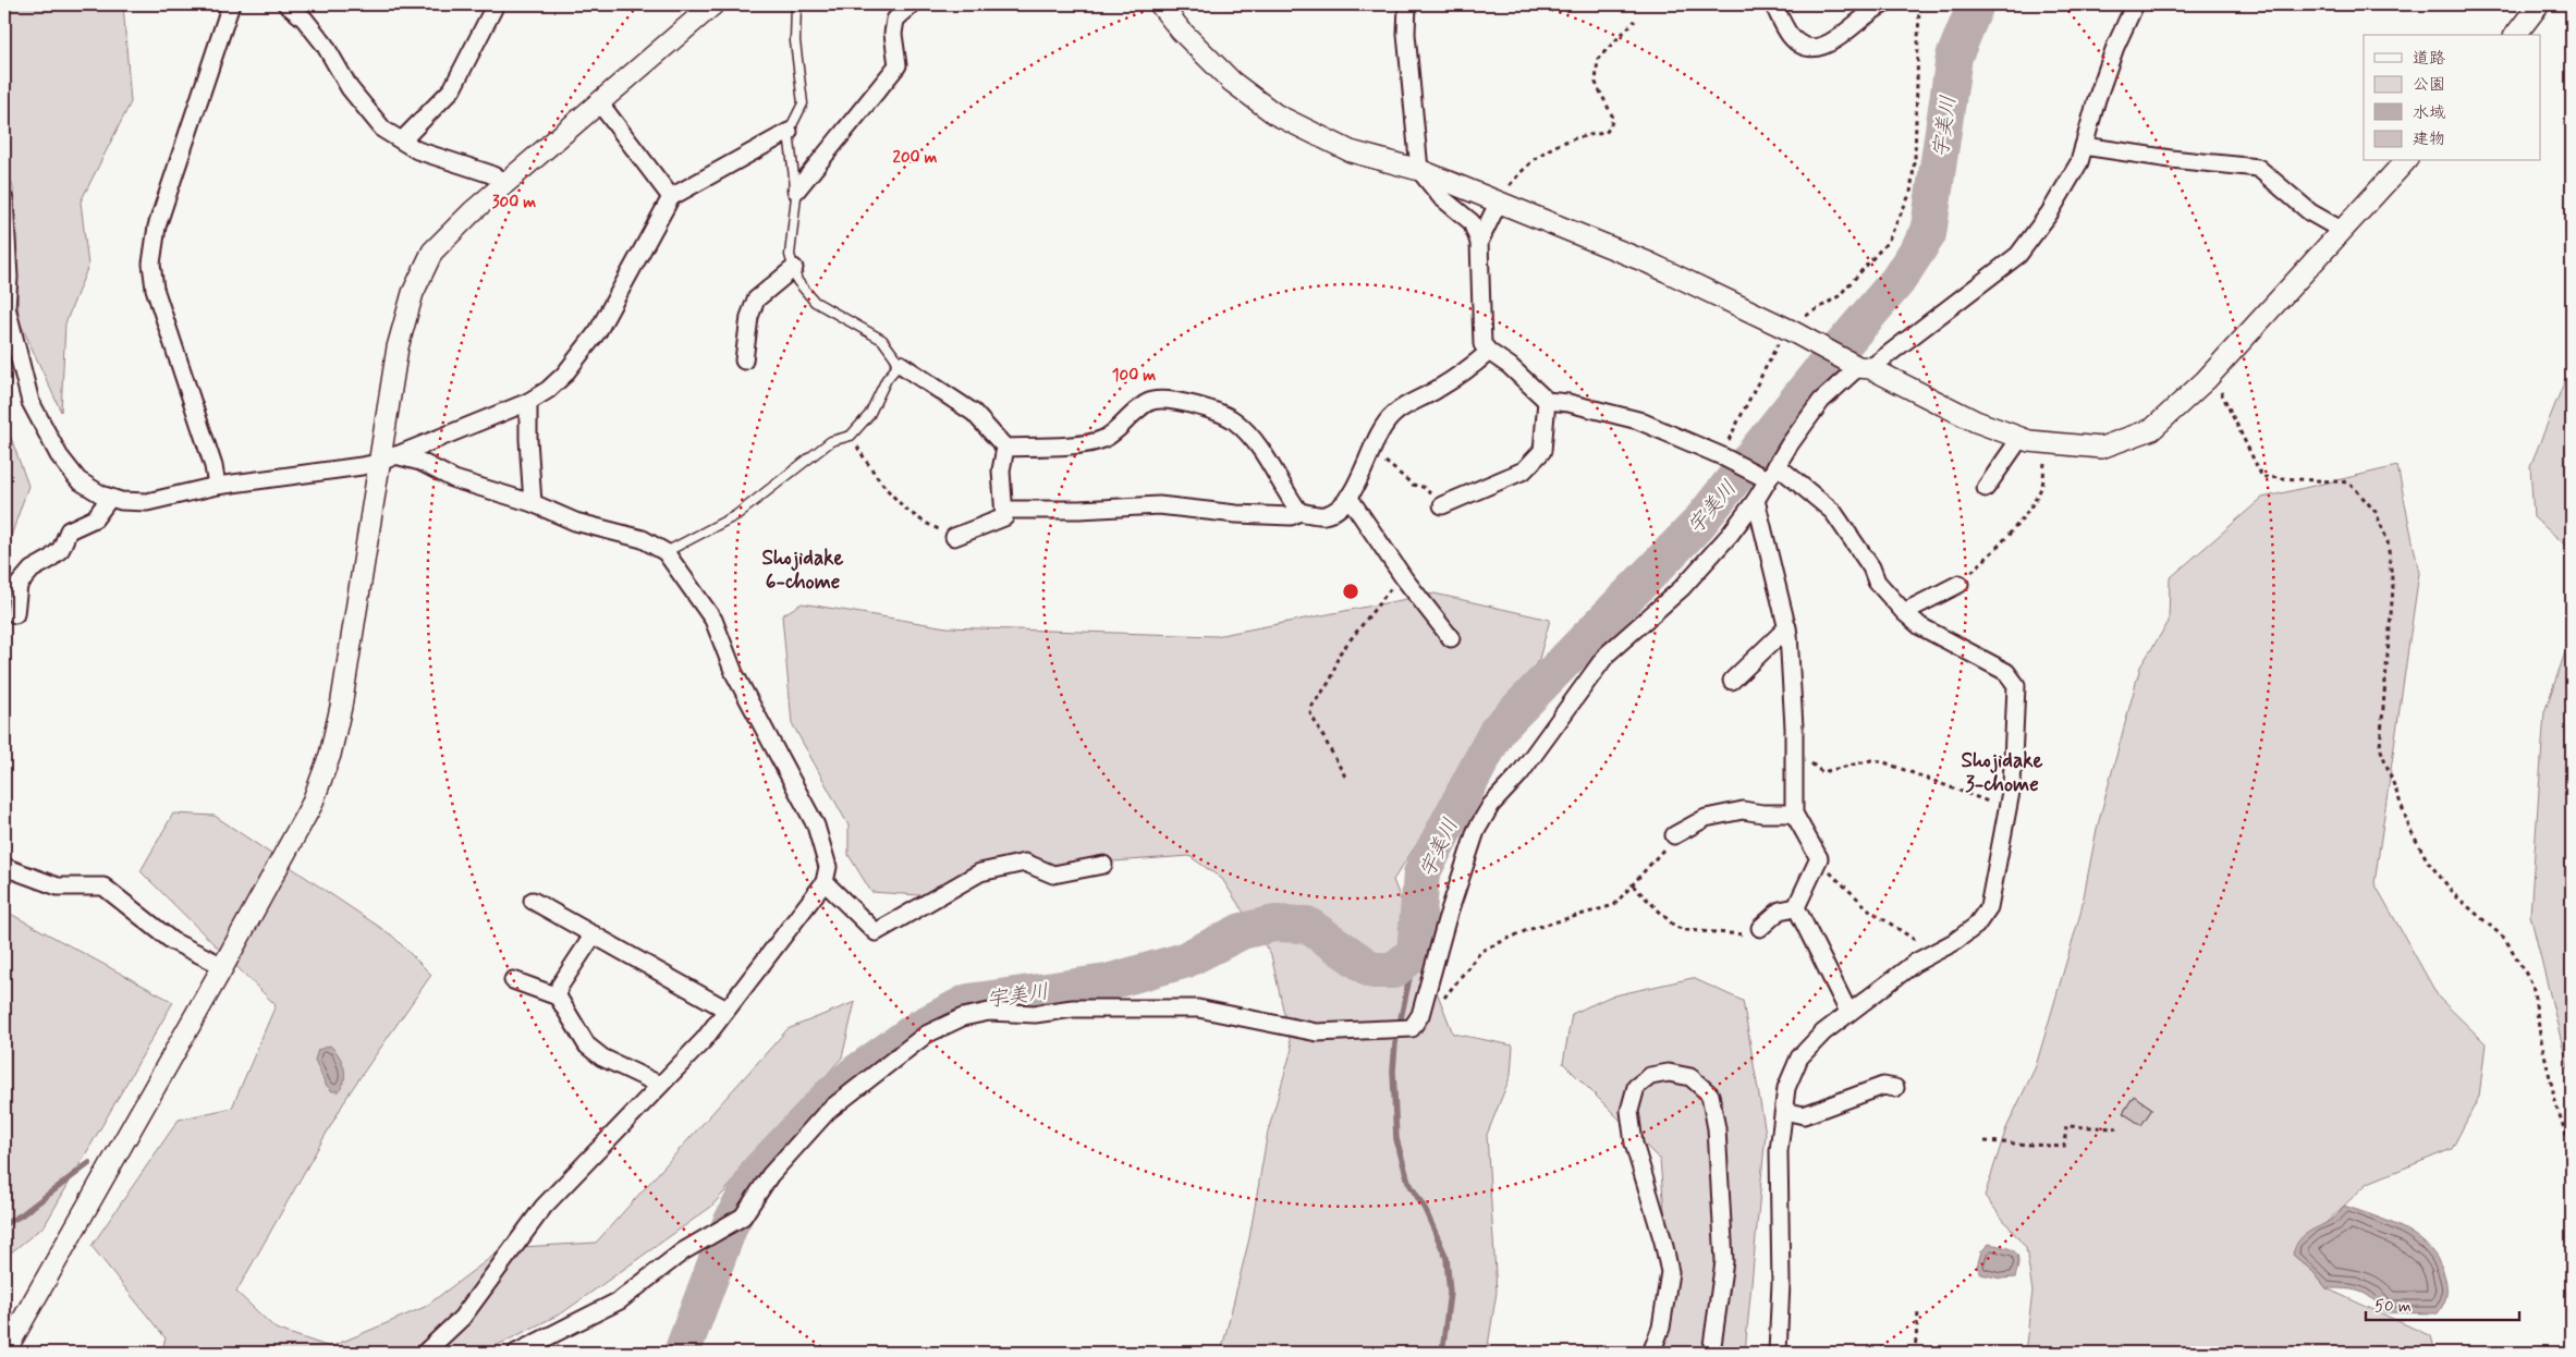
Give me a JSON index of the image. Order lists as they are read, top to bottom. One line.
{"districts":["Shojidake 6-chome","Shojidake 3-chome"],"water":["宇美川"],"legend":["道路","公園","水域","建物"],"scale_bar":"50 m","rings":["200 m","300 m","100 m"]}
